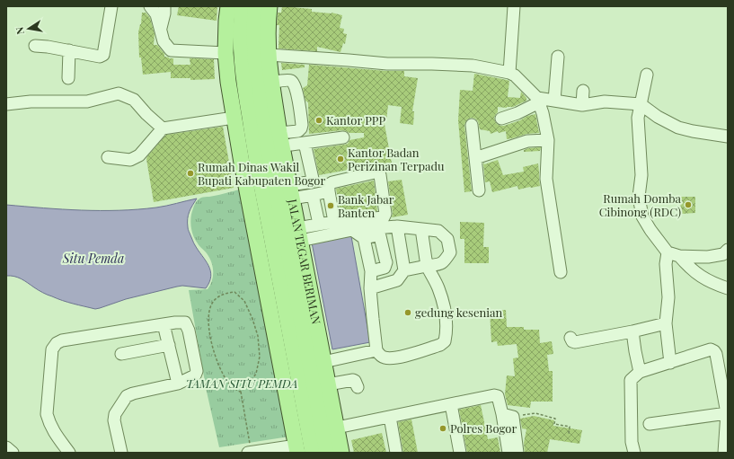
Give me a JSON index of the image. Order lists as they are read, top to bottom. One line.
{"streets":{"main road":["JALAN TEGAR BERIMAN"]},"water":["Situ Pemda"],"parks":["TAMAN SITU PEMDA"],"places":["Kantor PPP","Kantor Badan Perizinan Terpadu","Rumah Dinas Wakil Bupati Kabupaten Bogor","Rumah Domba Cibinong (RDC)","Bank Jabar Banten","gedung kesenian","Polres Bogor"],"north":"left"}
